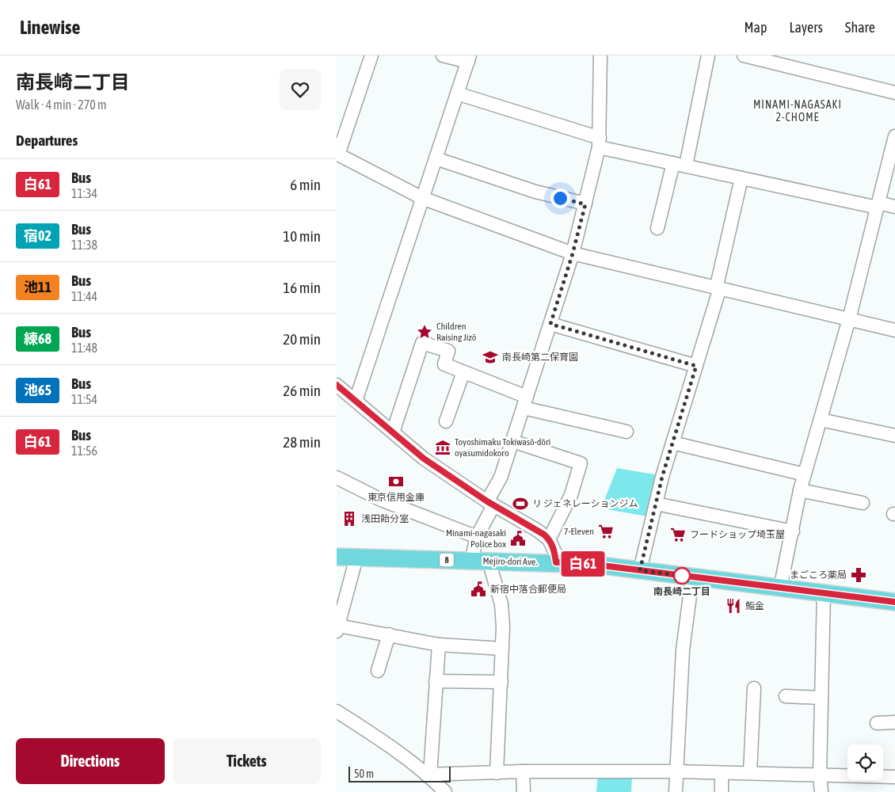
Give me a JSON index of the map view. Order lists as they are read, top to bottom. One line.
{"streets":{"main road":["8","Mejiro-dori Ave."]},"districts":["MINAMI-NAGASAKI 2-CHOME"],"places":{"place":["Children Raising Jizō"],"school or university":["南長崎第二保育園"],"museum":["Toyoshimaku Tokiwasō-dōri oyasumidokoro"],"bank":["東京信用金庫"],"sports":["リ ジェネレーションジム"],"building":["浅田飴分室"],"supermarket":["7-Eleven","フードショップ埼玉屋"],"public building":["Minami-nagasaki Police box","新宿中落合郵便局"],"pharmacy":["まごころ薬局"],"other":["南長崎二丁目"],"restaurant":["鮨金"]},"lines":["bus line 白61"],"scale_bar":"50 m","page":{"header":"Linewise","nav":["Map","Layers","Share"],"heading":[["南長崎二丁目","Walk · 4 min · 270 m"],"Departures"],"on_map":"白61","list":[{"mark":"白61","name":"Bus","note":"11:34","value":"6 min"},{"mark":"宿02","name":"Bus","note":"11:38","value":"10 min"},{"mark":"池11","name":"Bus","note":"11:44","value":"16 min"},{"mark":"練68","name":"Bus","note":"11:48","value":"20 min"},{"mark":"池65","name":"Bus","note":"11:54","value":"26 min"},{"mark":"白61","name":"Bus","note":"11:56","value":"28 min"}],"buttons":["Directions","Tickets"],"scale":"50 m"}}
